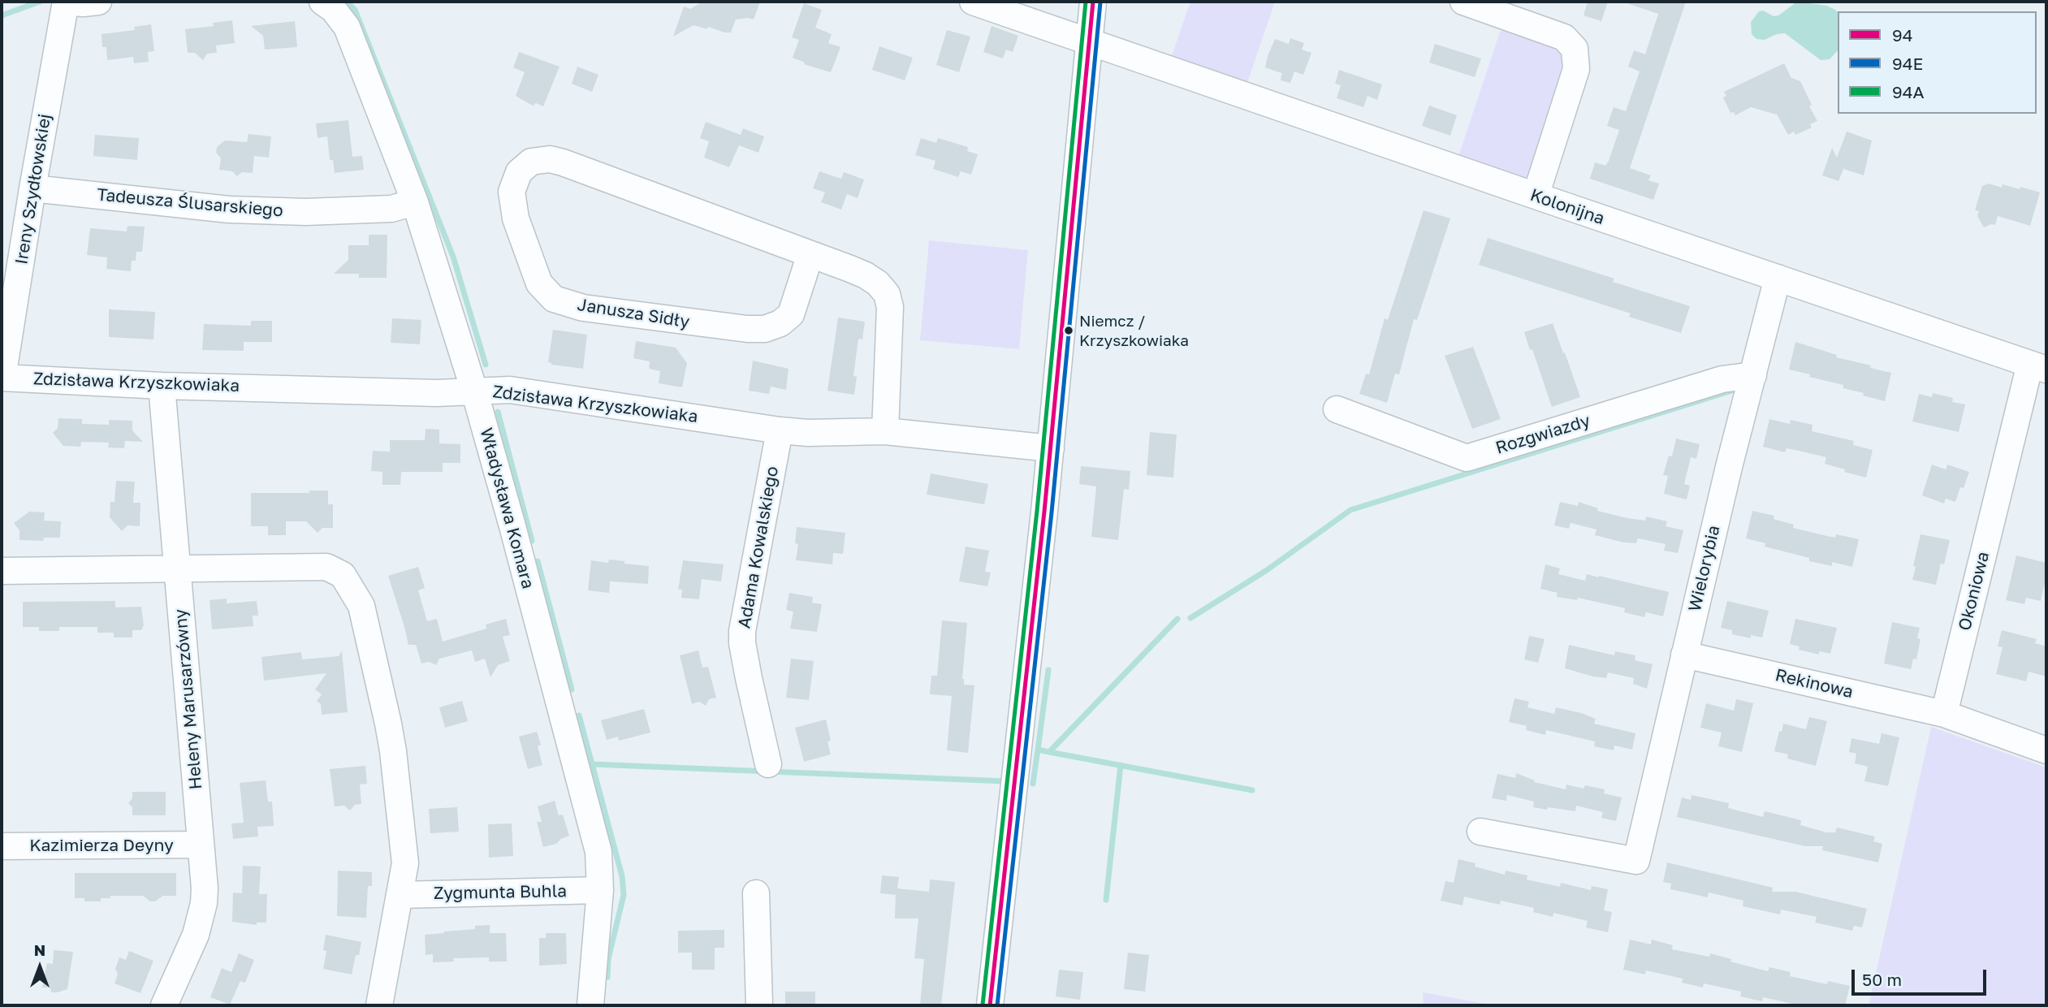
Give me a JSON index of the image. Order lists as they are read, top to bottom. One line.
{"streets":{"street":["Ireny Szydłowskiej","Tadeusza Ślusarskiego","Kolonijna","Janusza Sidły","Zdzisława Krzyszkowiaka","Rozgwiazdy","Władysława Komara","Adama Kowalskiego","Wielorybia","Okoniowa","Rekinowa","Heleny Marusarzówny","Kazimierza Deyny","Zygmunta Buhla"]},"crossings":[["Ireny Szydłowskiej","Tadeusza Ślusarskiego"],["Ireny Szydłowskiej","Zdzisława Krzyszkowiaka"],["Tadeusza Ślusarskiego","Władysława Komara"],["Kolonijna","Wielorybia"],["Kolonijna","Okoniowa"],["Janusza Sidły","Zdzisława Krzyszkowiaka"],["Zdzisława Krzyszkowiaka","Władysława Komara"],["Zdzisława Krzyszkowiaka","Adama Kowalskiego"],["Zdzisława Krzyszkowiaka","Heleny Marusarzówny"],["Rozgwiazdy","Wielorybia"],["Władysława Komara","Zygmunta Buhla"],["Wielorybia","Rekinowa"],["Okoniowa","Rekinowa"],["Heleny Marusarzówny","Kazimierza Deyny"]],"places":["Niemcz / Krzyszkowiaka"],"lines":["transit line 94","transit line 94A","transit line 94E"],"legend":["94","94E","94A"],"scale_bar":"50 m","north":"top"}
